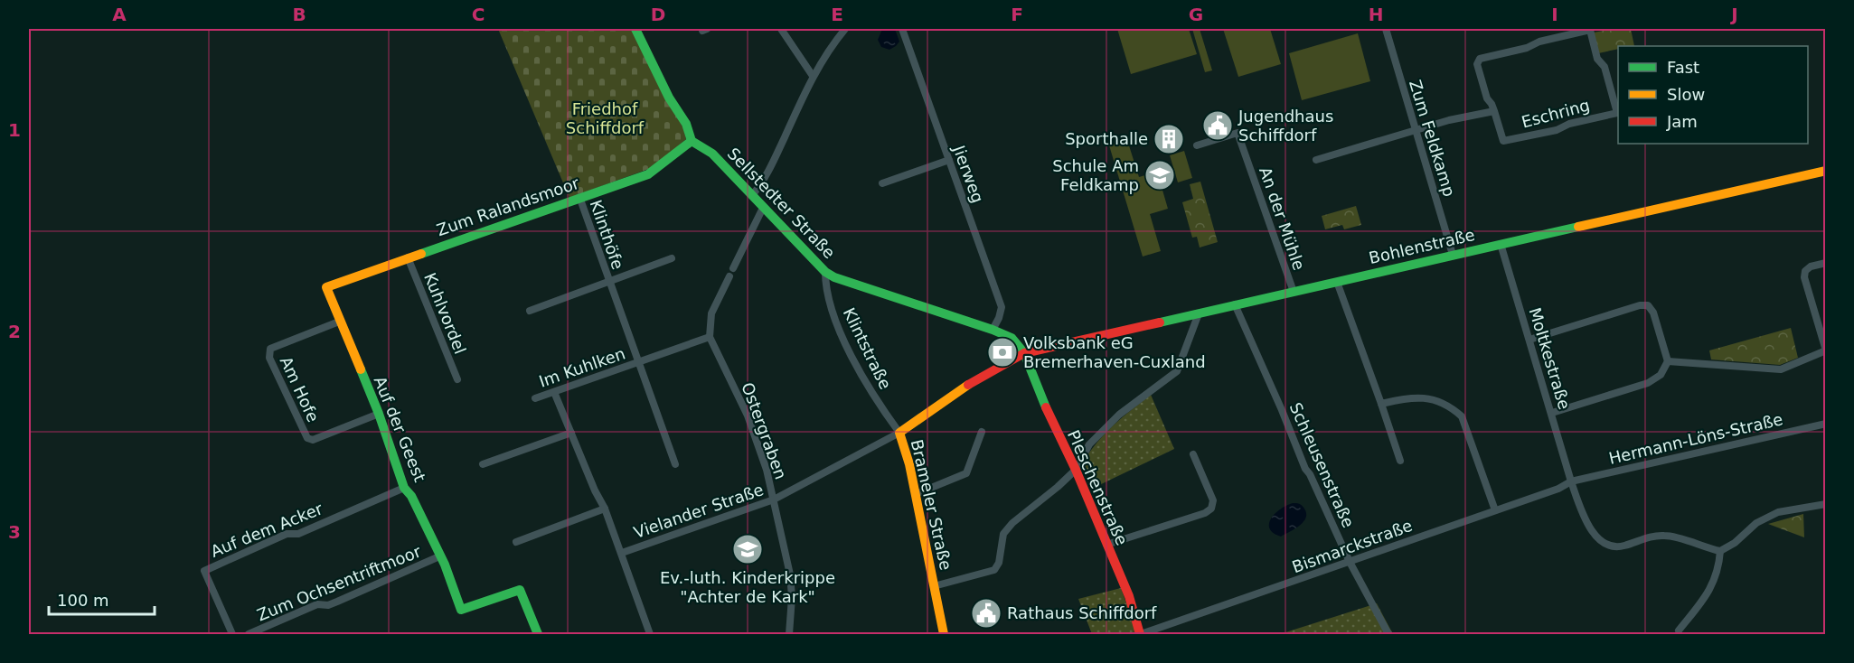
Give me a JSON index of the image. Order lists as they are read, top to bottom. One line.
{"streets":{"street":["Eschring","Zum Feldkamp","Jierweg","Sellstedter Straße","Zum Ralandsmoor","An der Mühle","Klinthöfe","Bohlenstraße","Kuhlvordel","Klintstraße","Moltkestraße","Im Kuhlken","Am Hofe","Auf der Geest","Ostergraben","Hermann-Löns-Straße","Schleusenstraße","Pleschenstraße","Brameler Straße","Vielander Straße","Auf dem Acker","Bismarckstraße","Zum Ochsentriftmoor"]},"crossings":[["Zum Feldkamp","Bohlenstraße"],["Jierweg","Sellstedter Straße"],["Sellstedter Straße","Zum Ralandsmoor"],["Sellstedter Straße","Bohlenstraße"],["Sellstedter Straße","Klintstraße"],["Sellstedter Straße","Pleschenstraße"],["Sellstedter Straße","Brameler Straße"],["Zum Ralandsmoor","Klinthöfe"],["Zum Ralandsmoor","Kuhlvordel"],["Zum Ralandsmoor","Auf der Geest"],["An der Mühle","Bohlenstraße"],["Klinthöfe","Im Kuhlken"],["Bohlenstraße","Moltkestraße"],["Bohlenstraße","Schleusenstraße"],["Bohlenstraße","Pleschenstraße"],["Bohlenstraße","Brameler Straße"],["Klintstraße","Brameler Straße"],["Klintstraße","Vielander Straße"],["Moltkestraße","Hermann-Löns-Straße"],["Moltkestraße","Bismarckstraße"],["Im Kuhlken","Ostergraben"],["Am Hofe","Auf der Geest"],["Auf der Geest","Auf dem Acker"],["Auf der Geest","Zum Ochsentriftmoor"],["Ostergraben","Vielander Straße"],["Hermann-Löns-Straße","Bismarckstraße"],["Schleusenstraße","Bismarckstraße"],["Pleschenstraße","Brameler Straße"],["Pleschenstraße","Bismarckstraße"],["Brameler Straße","Vielander Straße"]],"parks":["Friedhof Schiffdorf"],"places":{"public building":["Jugendhaus Schiffdorf","Rathaus Schiffdorf"],"building":["Sporthalle"],"school or university":["Schule Am Feldkamp","Ev.-luth. Kinderkrippe \"Achter de Kark\""],"bank":["Volksbank eG Bremerhaven-Cuxland"]},"legend":["Fast","Slow","Jam"],"scale_bar":"100 m","grid":{"columns":["A","B","C","D","E","F","G","H","I","J"],"rows":["1","2","3"]}}
